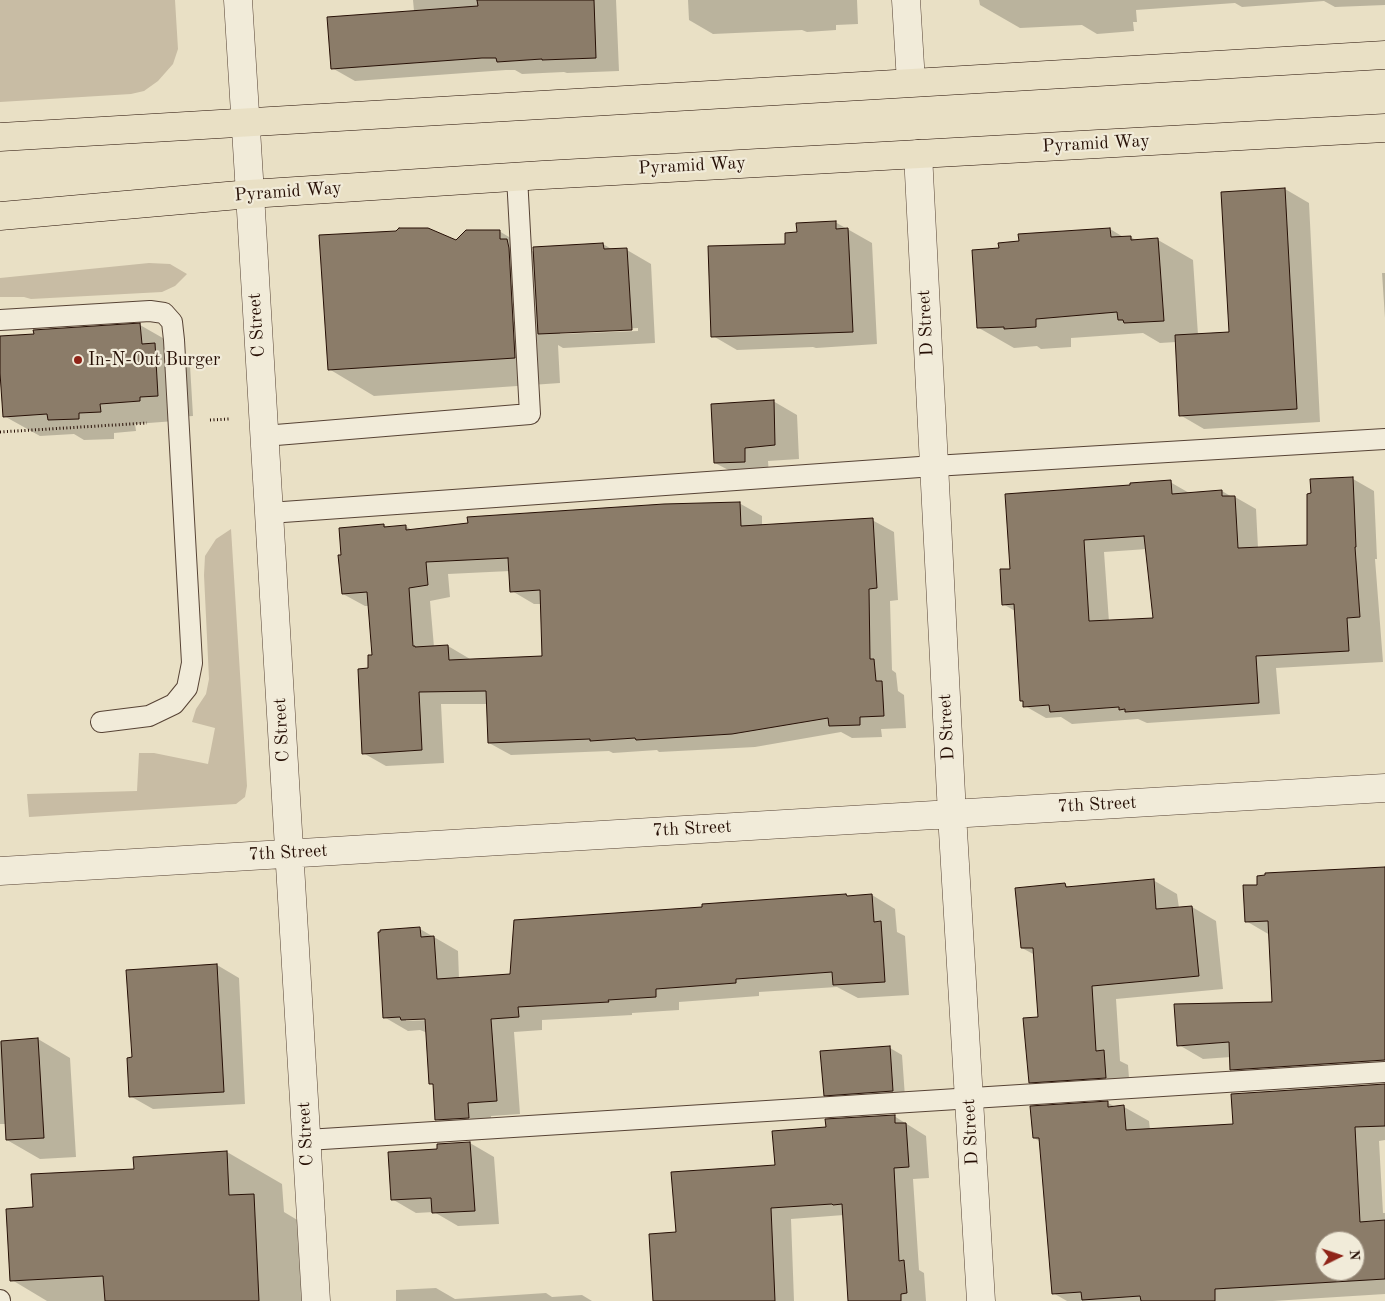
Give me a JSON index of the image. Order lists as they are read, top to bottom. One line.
{"streets":{"main road":["Pyramid Way"],"street":["D Street","C Street","7th Street"]},"crossings":[["Pyramid Way","D Street"],["Pyramid Way","C Street"],["D Street","7th Street"],["C Street","7th Street"]],"places":["In-N-Out Burger"],"north":"right"}
